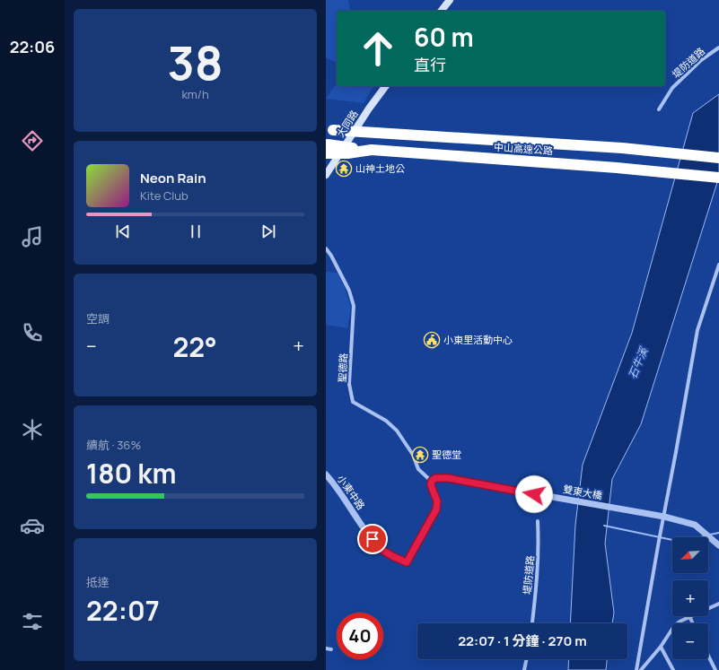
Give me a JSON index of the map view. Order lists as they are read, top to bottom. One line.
{"streets":{"highway":["中山高速公路"],"main road":["大同路"],"street":["堤防道路","聖德路","小東中路","雙東大橋"]},"crossings":[["聖德路","小東中路"],["聖德路","雙東大橋"],["小東中路","雙東大橋"]],"water":["石牛溪"],"places":{"temple":["山神土地公","聖德堂"],"public building":["小東里活動中心"]},"north":"bottom left","page":{"tabs":"22:06","tile":[["38","km/h"],"空調",["續航 · 36%","180 km"],["抵達","22:07"]],"turn":["60 m","直行"],"song":["Neon Rain","Kite Club"],"heat":["−","22°","+"],"map_buttons":["+","−"],"limit":"40","trip":"22:07 · 1 分鐘 · 270 m"}}
